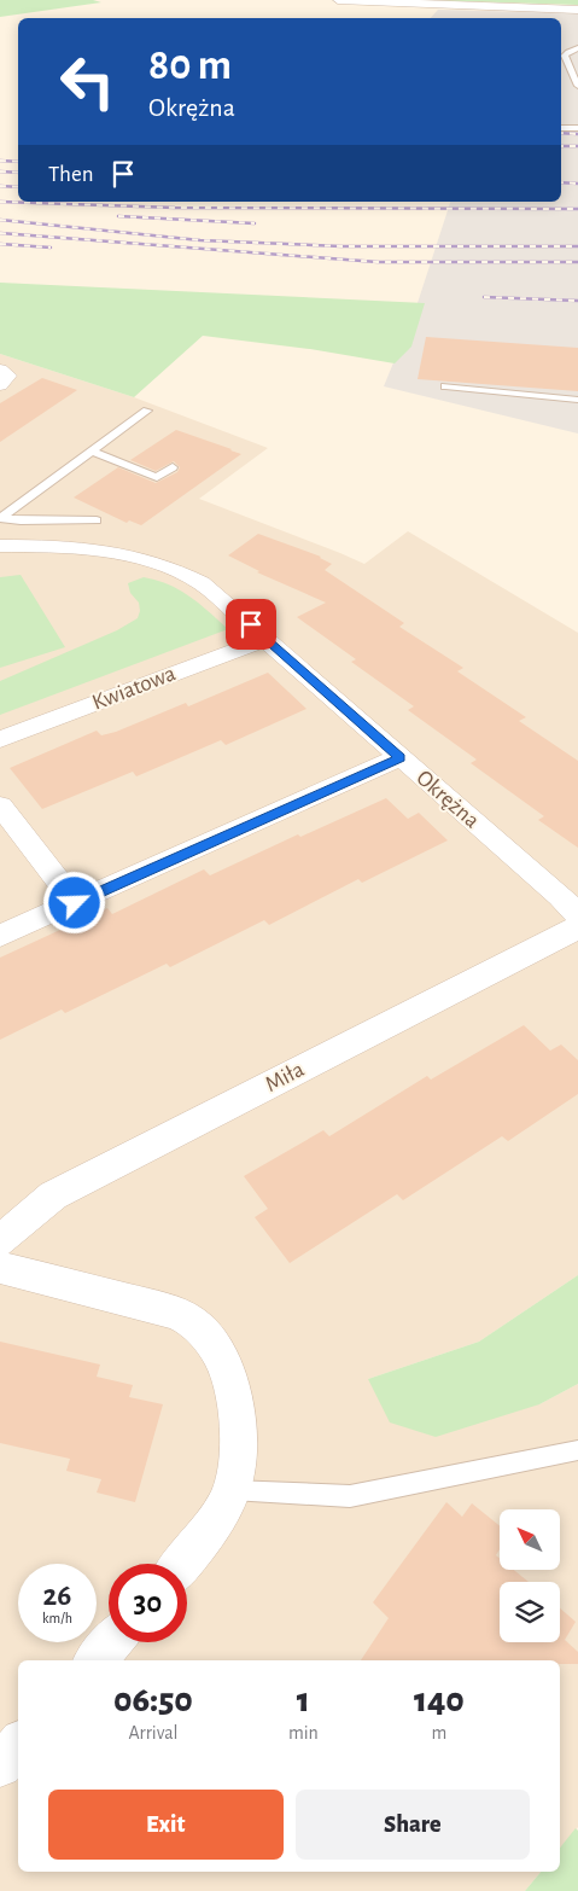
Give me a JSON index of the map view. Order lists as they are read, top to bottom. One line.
{"streets":{"street":["Kwiatowa","Okrężna","Miła"]},"crossings":[["Kwiatowa","Okrężna"]],"north":"top left","page":{"turn":["80 m","Okrężna"],"then":"Then","speed":"26 km/h","limit":"30","eta":["06:50","Arrival","1","min","140","m"],"buttons":["Exit","Share"]}}
